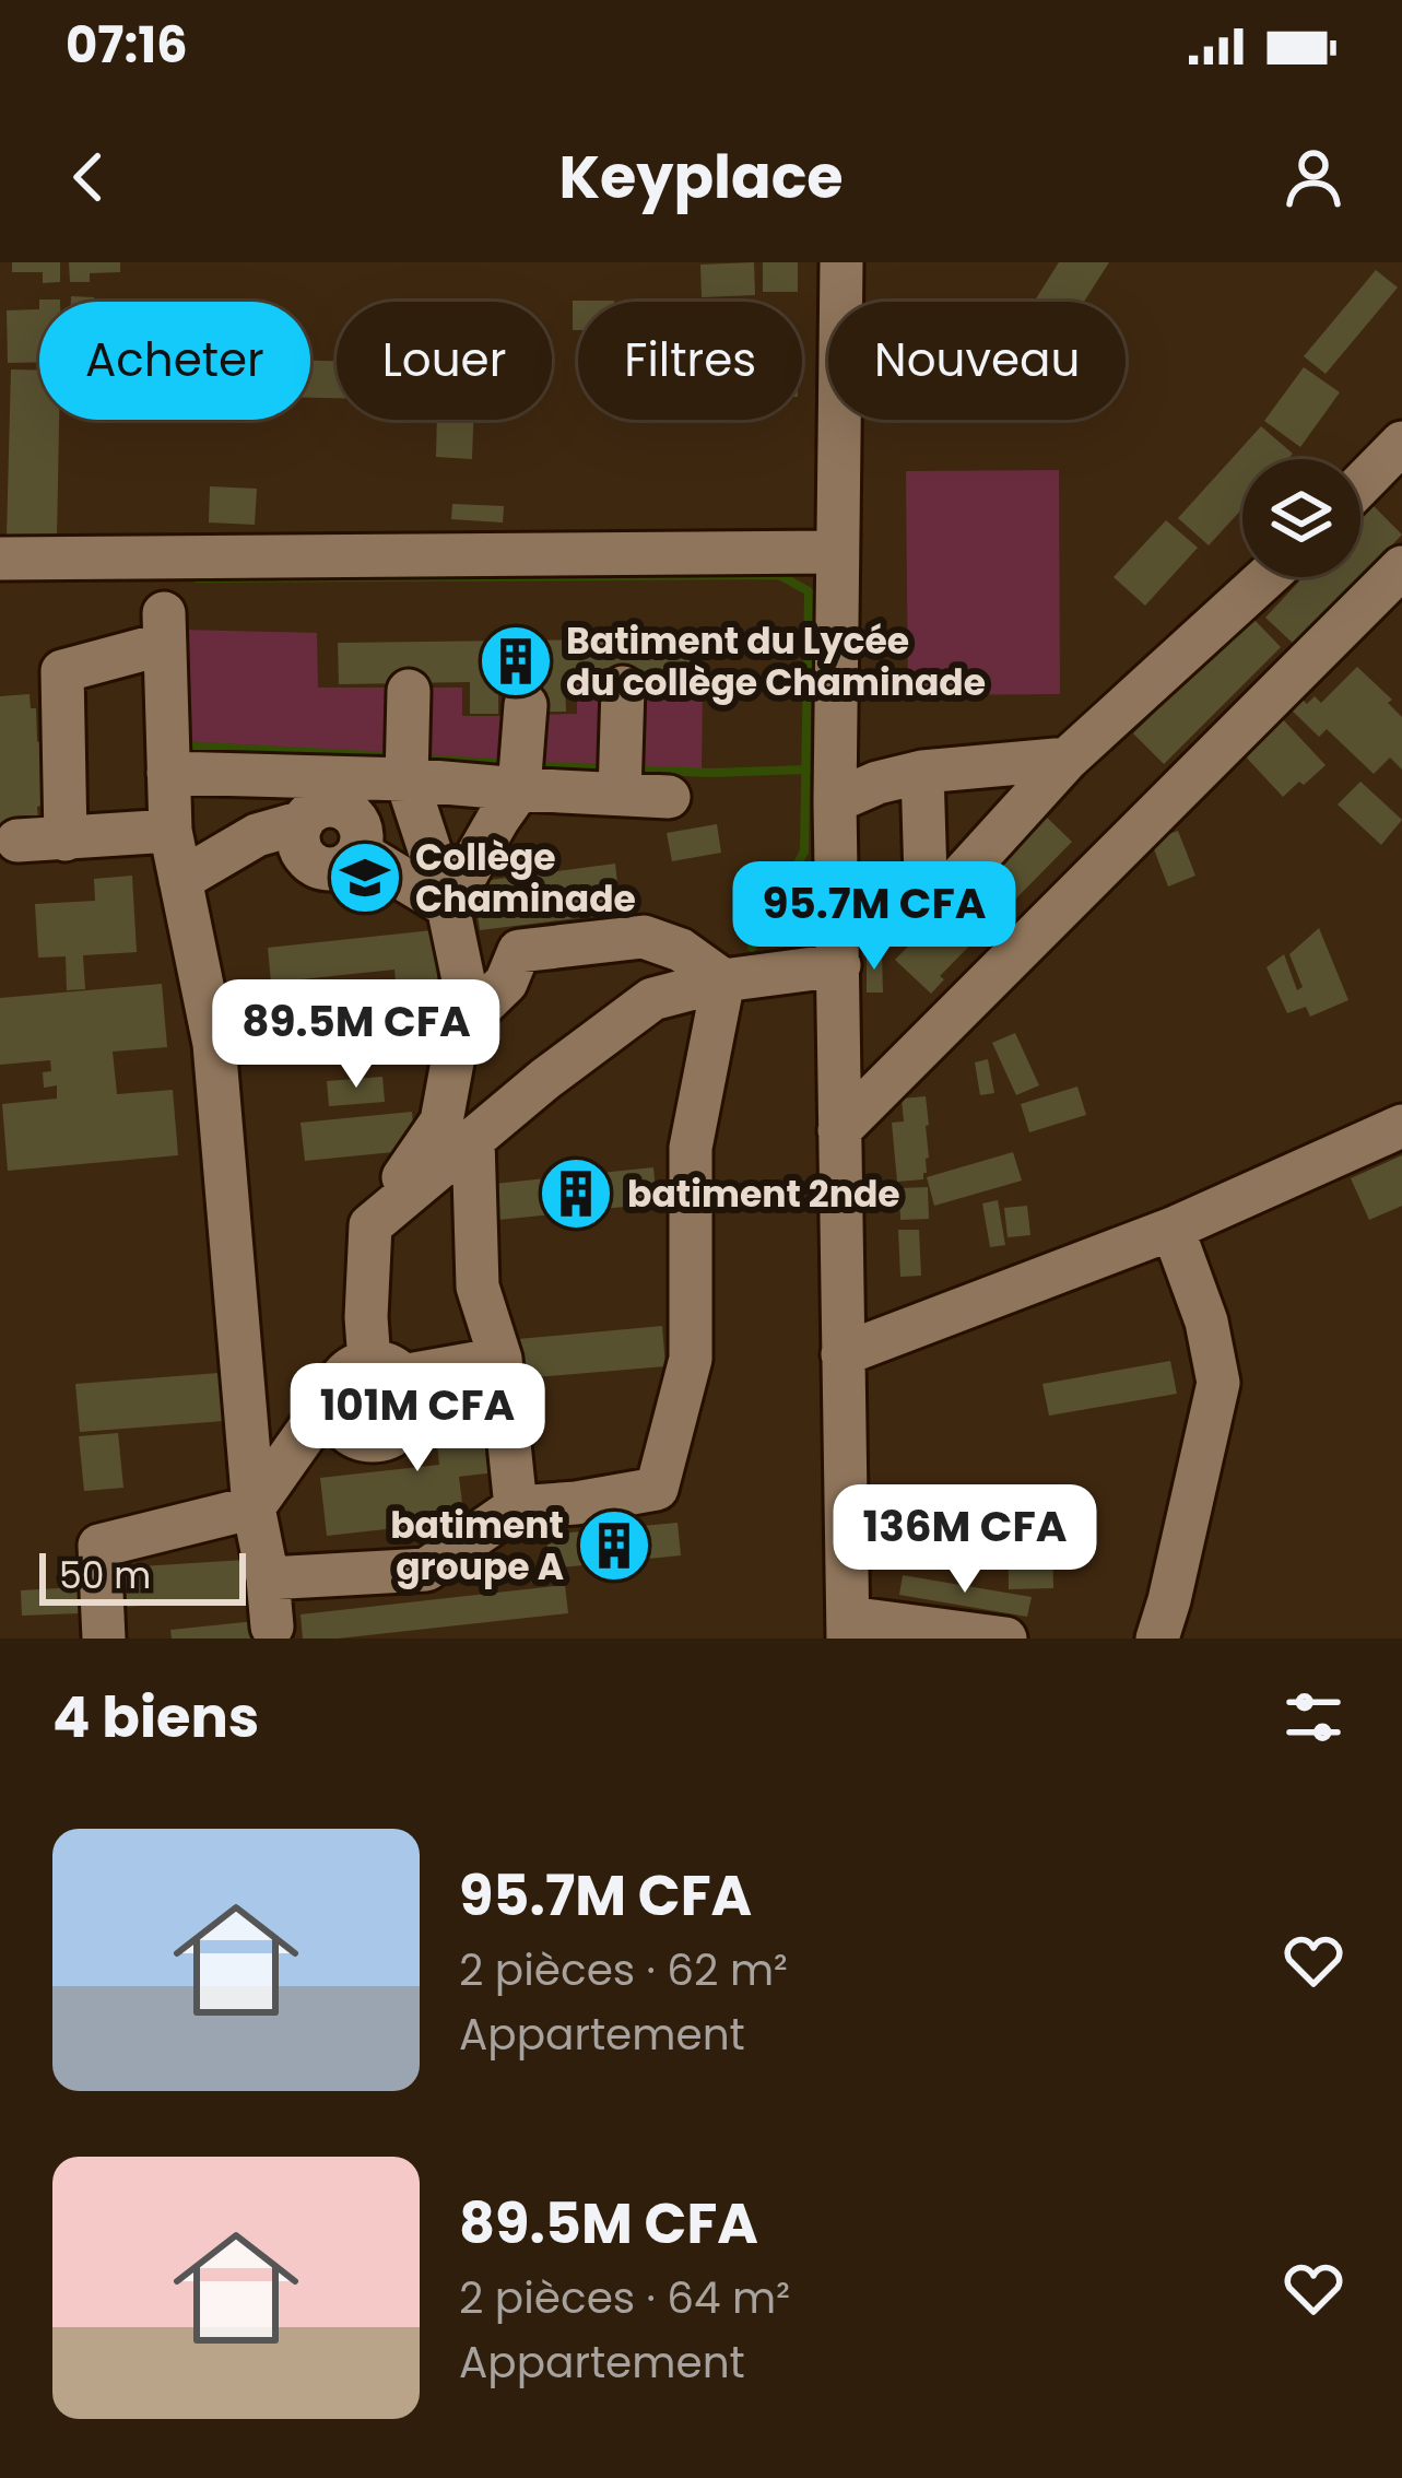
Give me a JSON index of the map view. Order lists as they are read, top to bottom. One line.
{"places":{"building":["Batiment du Lycée du collège Chaminade","batiment 2nde","batiment groupe A"],"school or university":["Collège Chaminade"]},"scale_bar":"50 m","page":{"status":"07:16","header":"Keyplace","chip":["Acheter","Louer","Filtres","Nouveau"],"price":["95.7M CFA","89.5M CFA","101M CFA","136M CFA"],"scale":"50 m","heading":"4 biens","list":[{"name":"95.7M CFA","note":"2 pièces · 62 m² · Appartement"},{"name":"89.5M CFA","note":"2 pièces · 64 m² · Appartement"}]}}
